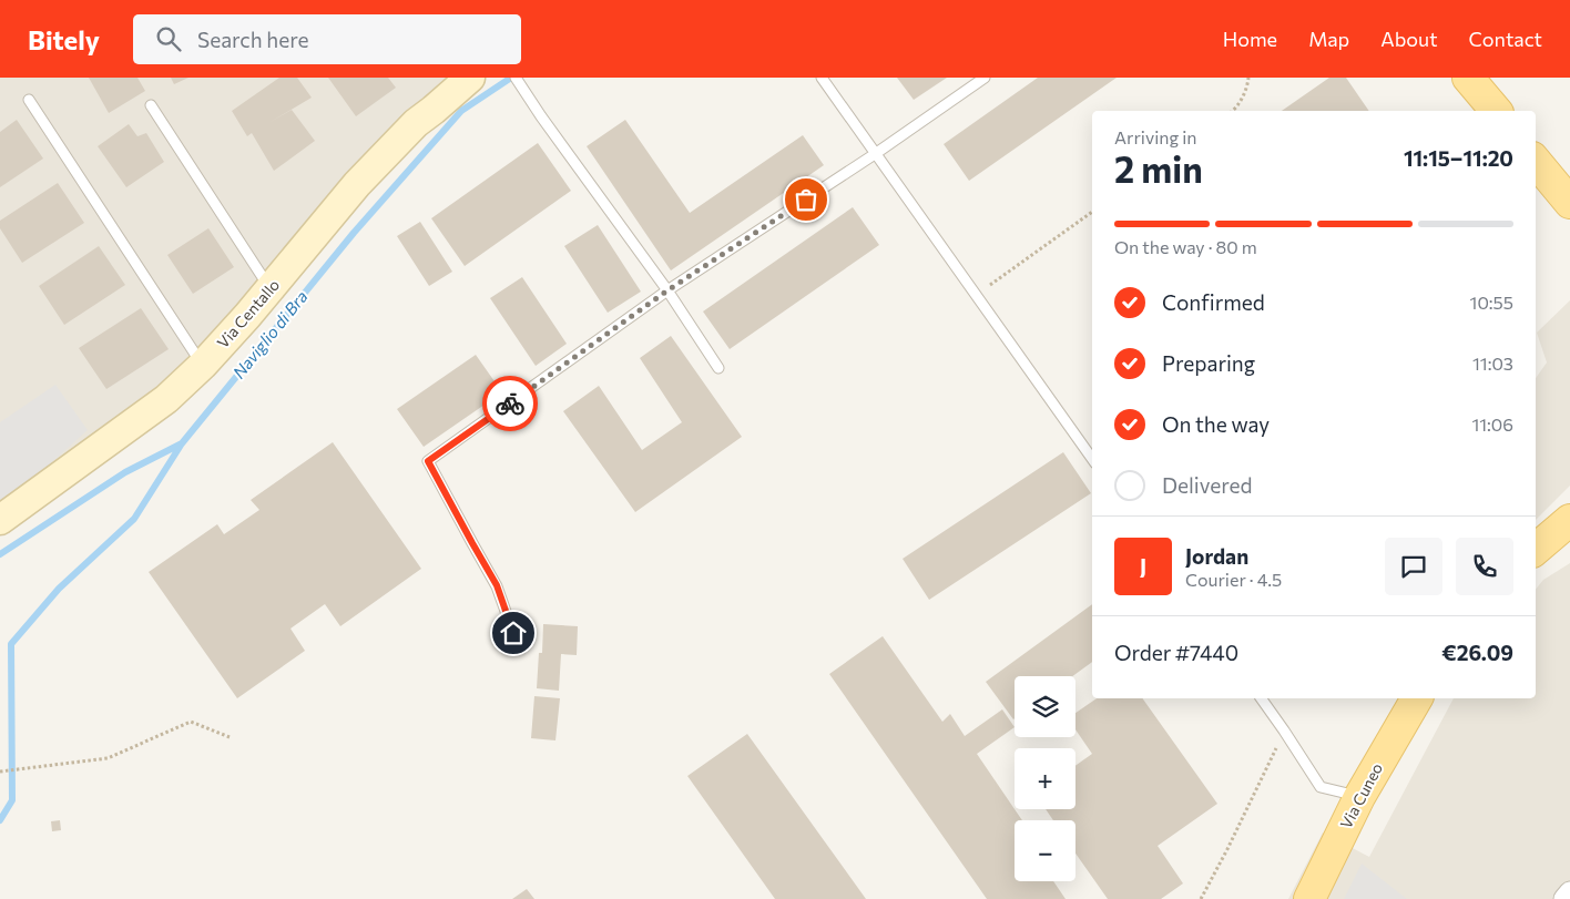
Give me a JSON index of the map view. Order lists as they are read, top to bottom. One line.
{"streets":{"main road":["Via Centallo","Via Cuneo"]},"water":["Naviglio di Bra"],"page":{"header":"Bitely","search":"Search here","nav":["Home","Map","About","Contact"],"heading":["2 min","Arriving in","11:15–11:20"],"panel":["Jordan","Courier · 4.5","Order #7440","€26.09"],"bar":"On the way · 80 m","list":[["Confirmed","10:55"],["Preparing","11:03"],["On the way","11:06"],"Delivered"],"round":"J","map_buttons":["+","−"]}}
